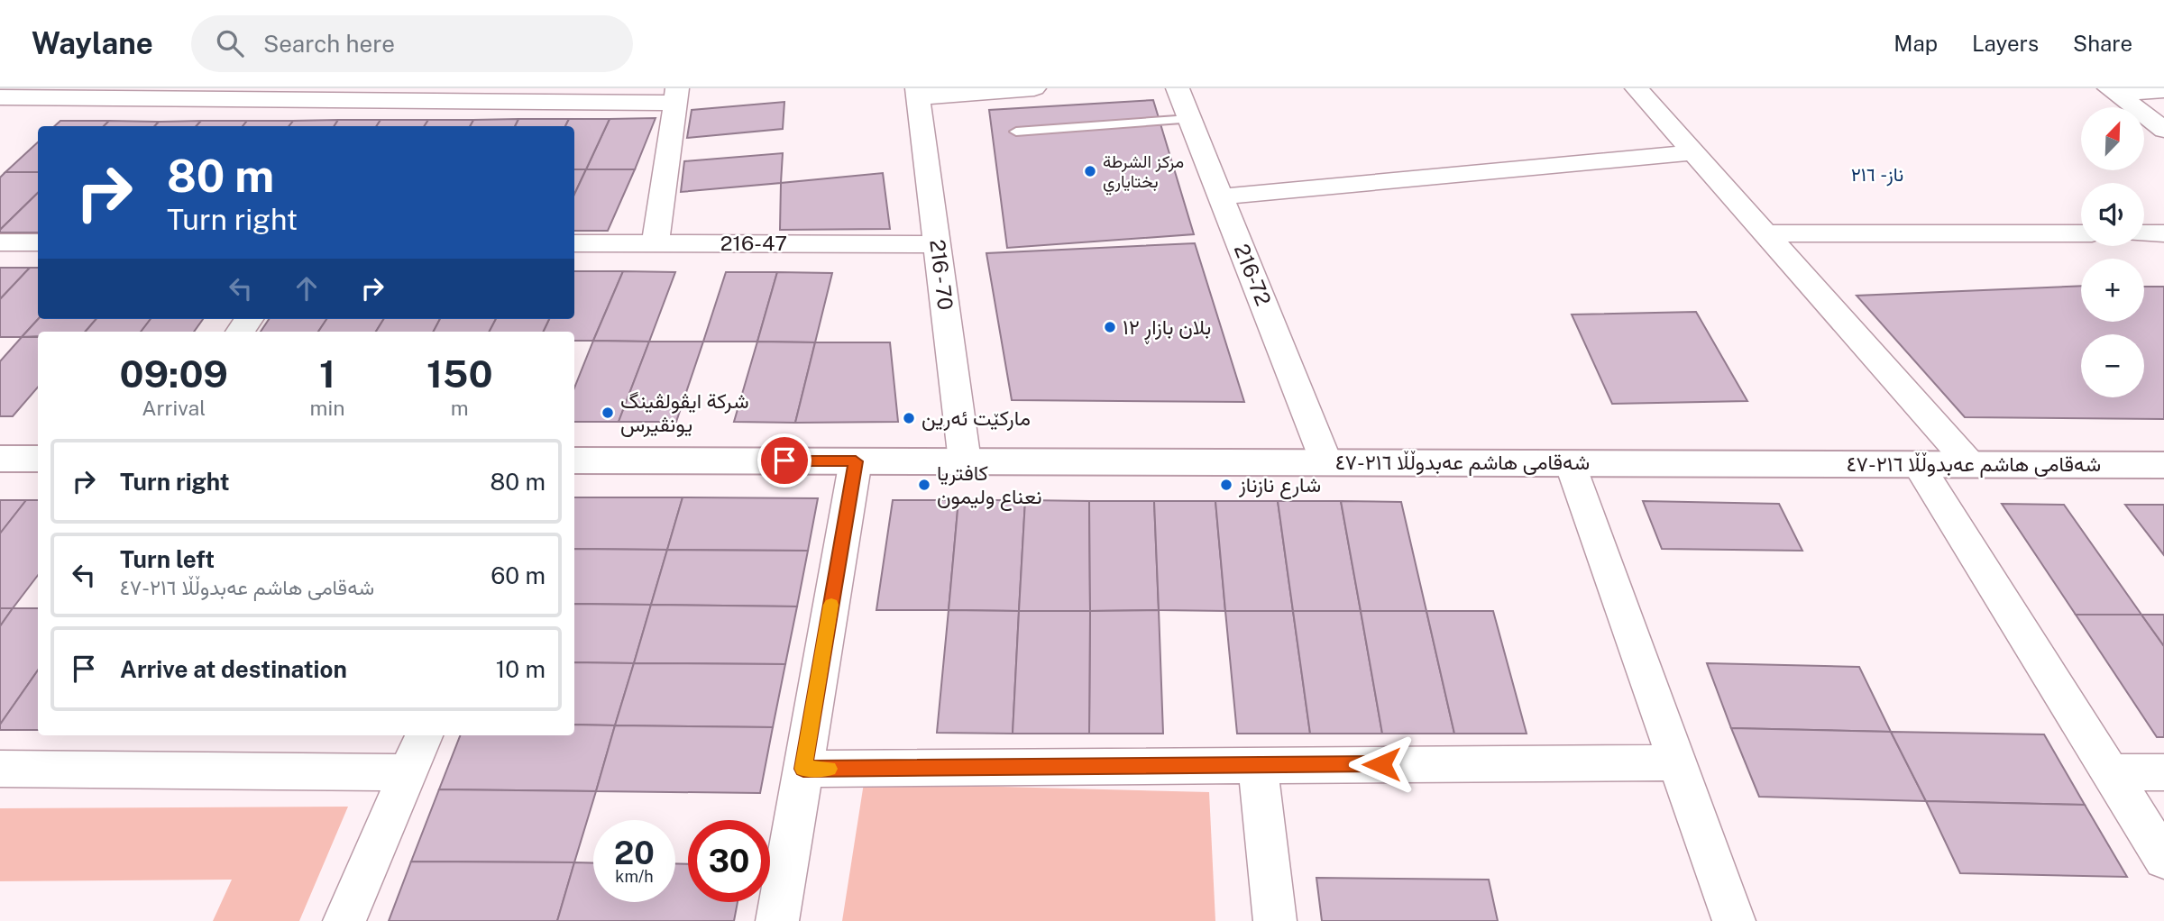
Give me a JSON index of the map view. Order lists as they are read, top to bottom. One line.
{"streets":{"street":["216-47","216 - 70","216-72","شەقامی هاشم عەبدوڵڵا ٢١٦-٤٧"]},"crossings":[["216-47","216 - 70"],["216 - 70","شەقامی هاشم عەبدوڵڵا ٢١٦-٤٧"],["216-72","شەقامی هاشم عەبدوڵڵا ٢١٦-٤٧"]],"districts":["ناز - ٢١٦"],"places":["مركز الشرطة بختاياري","بلان بازاڕ ١٢","شركة ايڤولڤينگ يونڤيرس","مارکێت ئەرین","كافتريا نعناع وليمون","شارع نازناز"],"north":"top right","page":{"header":"Waylane","search":"Search here","nav":["Map","Layers","Share"],"map_buttons":["+","−"],"turn":["80 m","Turn right"],"eta":["09:09","Arrival","1","min","150","m"],"list":[{"name":"Turn right","value":"80 m"},{"name":"Turn left","note":"شەقامی هاشم عەبدوڵڵا ٢١٦-٤٧","value":"60 m"},{"name":"Arrive at destination","value":"10 m"}],"speed":"20 km/h","limit":"30"}}
